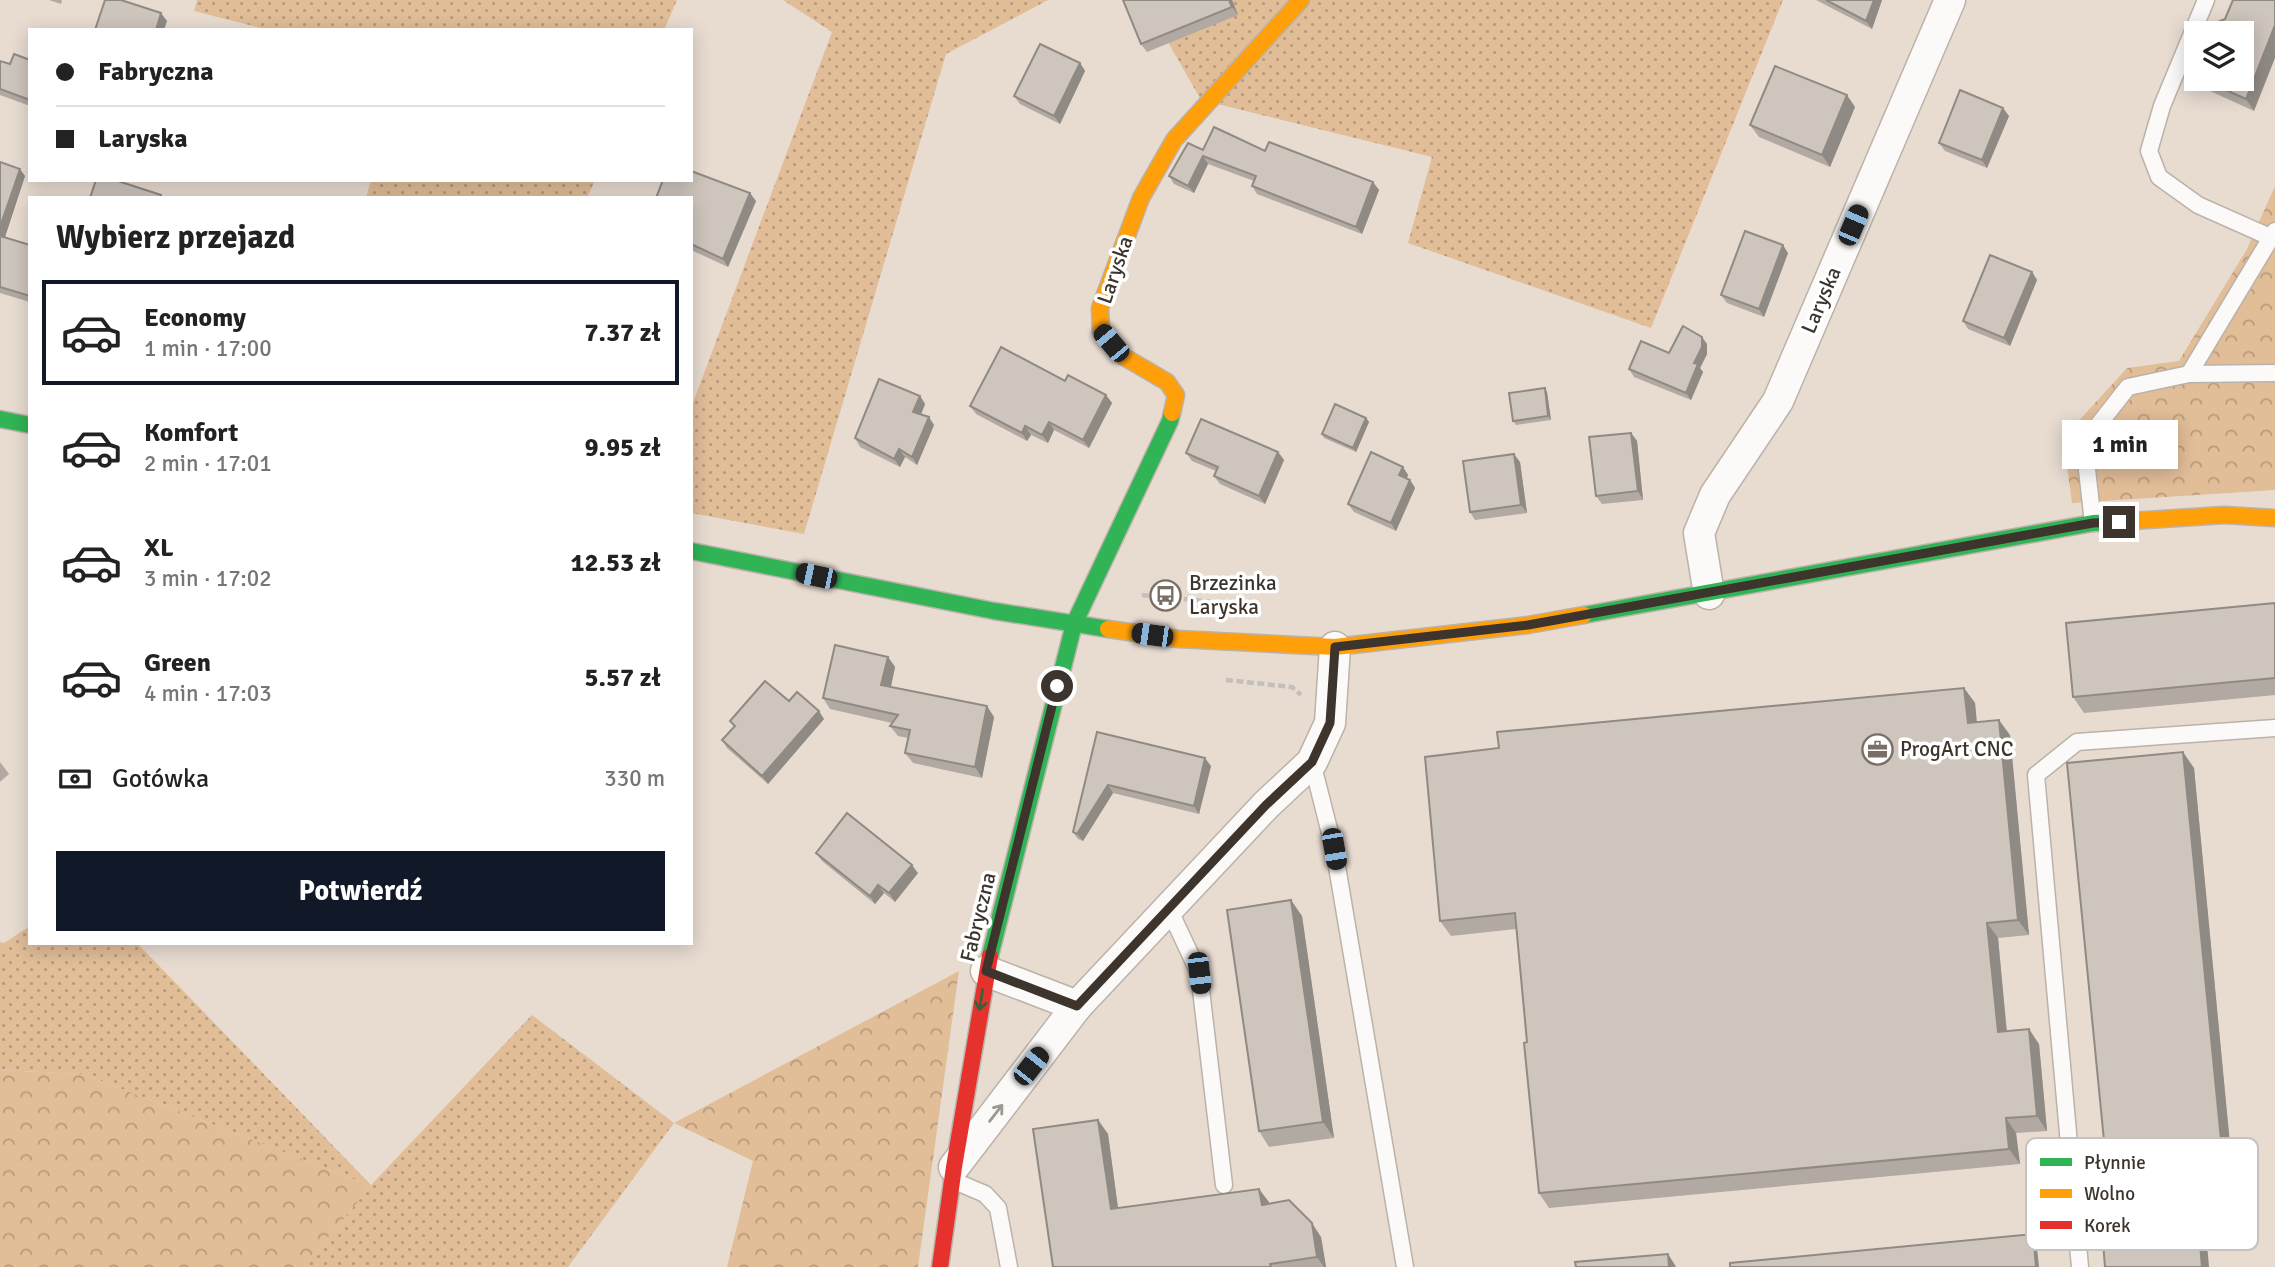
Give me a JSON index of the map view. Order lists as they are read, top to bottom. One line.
{"streets":{"street":["Laryska","Fabryczna"]},"crossings":[["Laryska","Fabryczna"]],"places":{"bus stop":["Brzezinka Laryska"],"office":["ProgArt CNC"]},"legend":["Płynnie","Wolno","Korek"],"page":{"banner":["Fabryczna","Laryska"],"heading":"Wybierz przejazd","list":[{"name":"Economy","note":"1 min · 17:00","value":"7.37 zł"},{"name":"Komfort","note":"2 min · 17:01","value":"9.95 zł"},{"name":"XL","note":"3 min · 17:02","value":"12.53 zł"},{"name":"Green","note":"4 min · 17:03","value":"5.57 zł"}],"bubble":"1 min","pay":["Gotówka","330 m"],"buttons":"Potwierdź"}}
